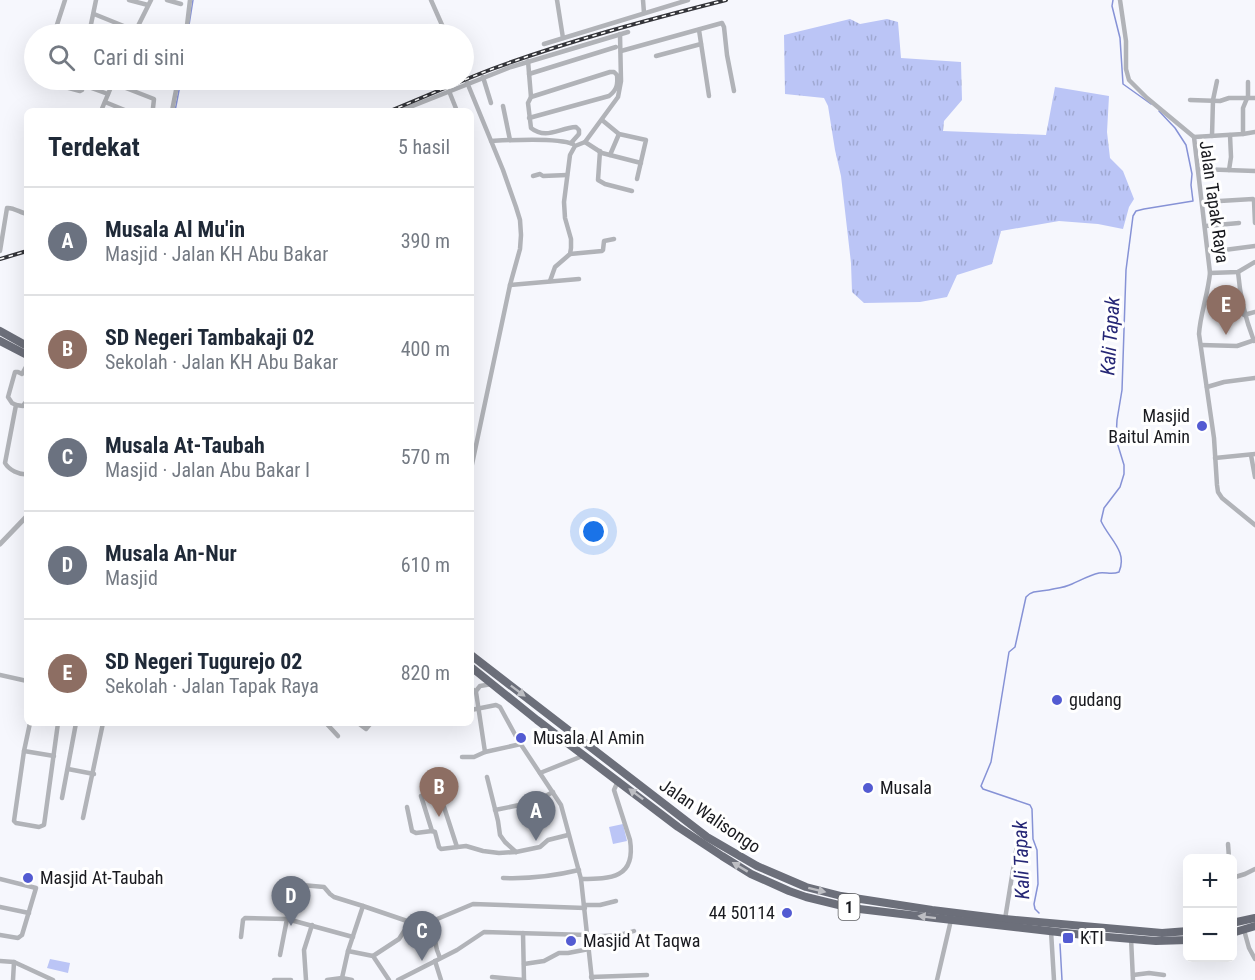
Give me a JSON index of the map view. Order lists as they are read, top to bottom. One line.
{"streets":{"highway":["Jalan Walisongo","1"],"street":["Jalan Tapak Raya"]},"water":["Kali Tapak"],"places":{"other":["Masjid Baitul Amin","gudang","Musala Al Amin","Musala","Masjid At-Taubah","44 50114","Masjid At Taqwa"],"transit":["KTI"]},"page":{"search":"Cari di sini","heading":["Terdekat","5 hasil"],"list":[{"mark":"A","name":"Musala Al Mu'in","note":"Masjid · Jalan KH Abu Bakar","value":"390 m"},{"mark":"B","name":"SD Negeri Tambakaji 02","note":"Sekolah · Jalan KH Abu Bakar","value":"400 m"},{"mark":"C","name":"Musala At-Taubah","note":"Masjid · Jalan Abu Bakar I","value":"570 m"},{"mark":"D","name":"Musala An-Nur","note":"Masjid","value":"610 m"},{"mark":"E","name":"SD Negeri Tugurejo 02","note":"Sekolah · Jalan Tapak Raya","value":"820 m"}],"pins":["E","B","A","D","C"],"map_buttons":["+","−"]}}
